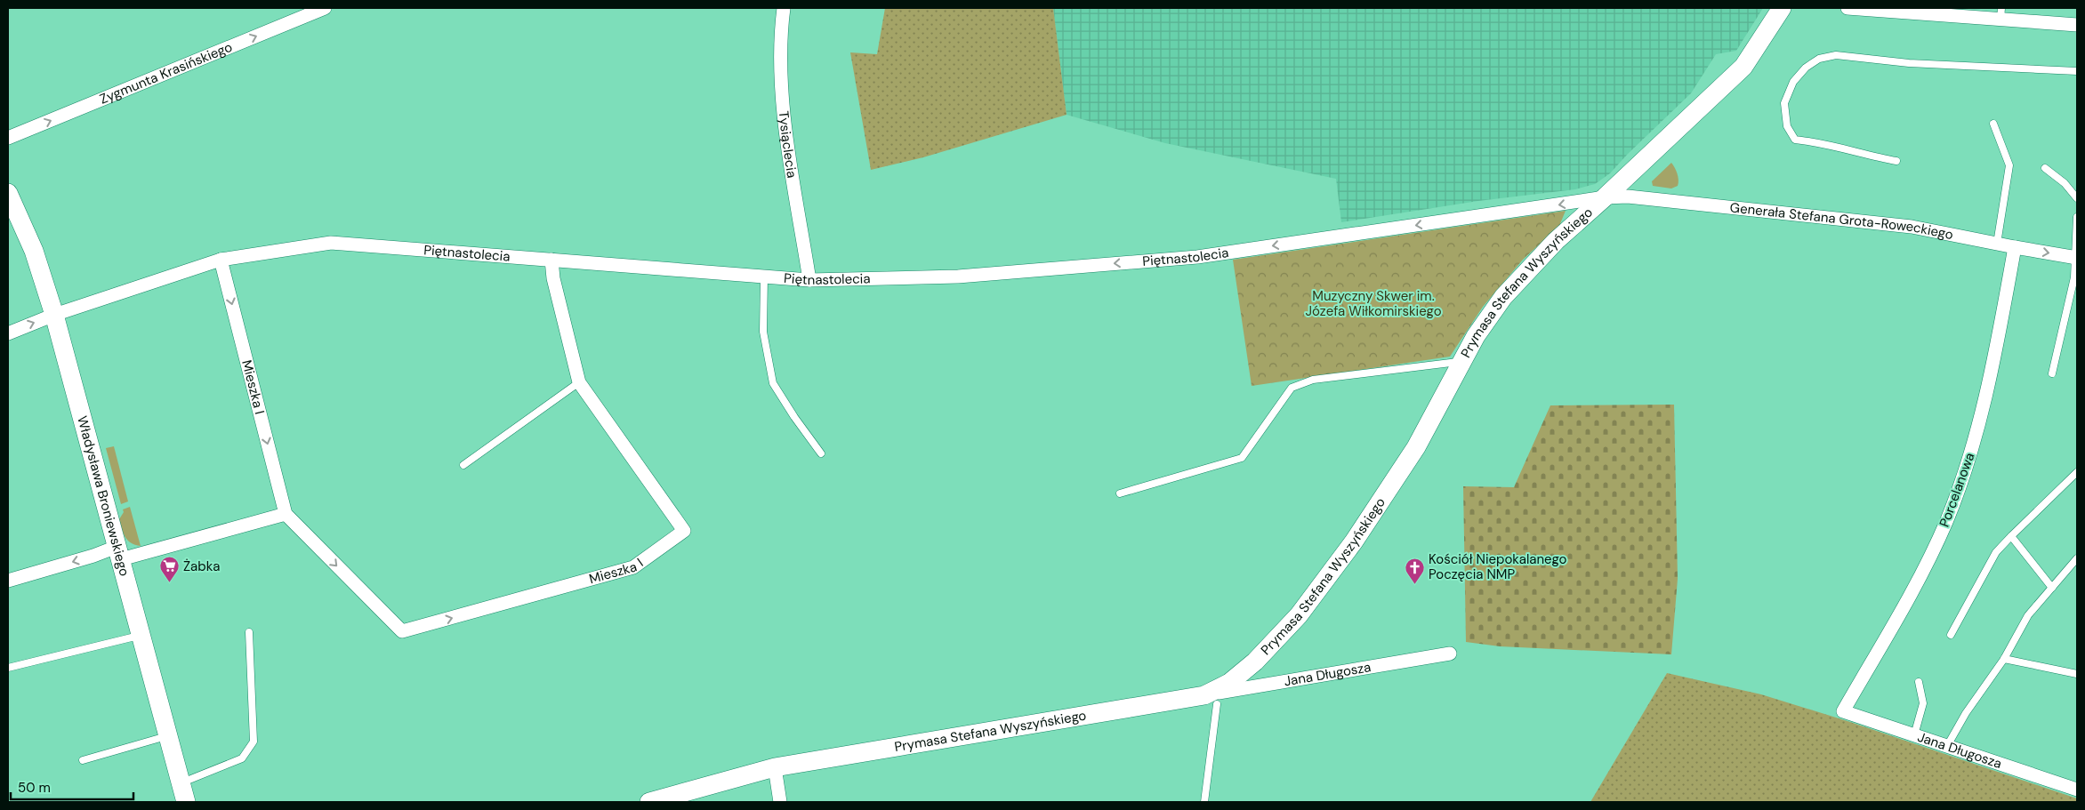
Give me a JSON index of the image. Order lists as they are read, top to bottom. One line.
{"streets":{"street":["Zygmunta Krasińskiego","Tysiąclecia","Generała Stefana Grota-Roweckiego","Piętnastolecia","Prymasa Stefana Wyszyńskiego","Mieszka I","Porcelanowa","Władysława Broniewskiego","Jana Długosza"]},"crossings":[["Tysiąclecia","Piętnastolecia"],["Generała Stefana Grota-Roweckiego","Piętnastolecia"],["Generała Stefana Grota-Roweckiego","Prymasa Stefana Wyszyńskiego"],["Generała Stefana Grota-Roweckiego","Porcelanowa"],["Piętnastolecia","Prymasa Stefana Wyszyńskiego"],["Piętnastolecia","Mieszka I"],["Piętnastolecia","Władysława Broniewskiego"],["Prymasa Stefana Wyszyńskiego","Jana Długosza"],["Porcelanowa","Jana Długosza"]],"one_way":["Zygmunta Krasińskiego","Piętnastolecia"],"parks":["Muzyczny Skwer im. Józefa Wiłkomirskiego"],"places":{"supermarket":["Żabka"],"church":["Kościół Niepokalanego Poczęcia NMP"]},"scale_bar":"50 m"}
